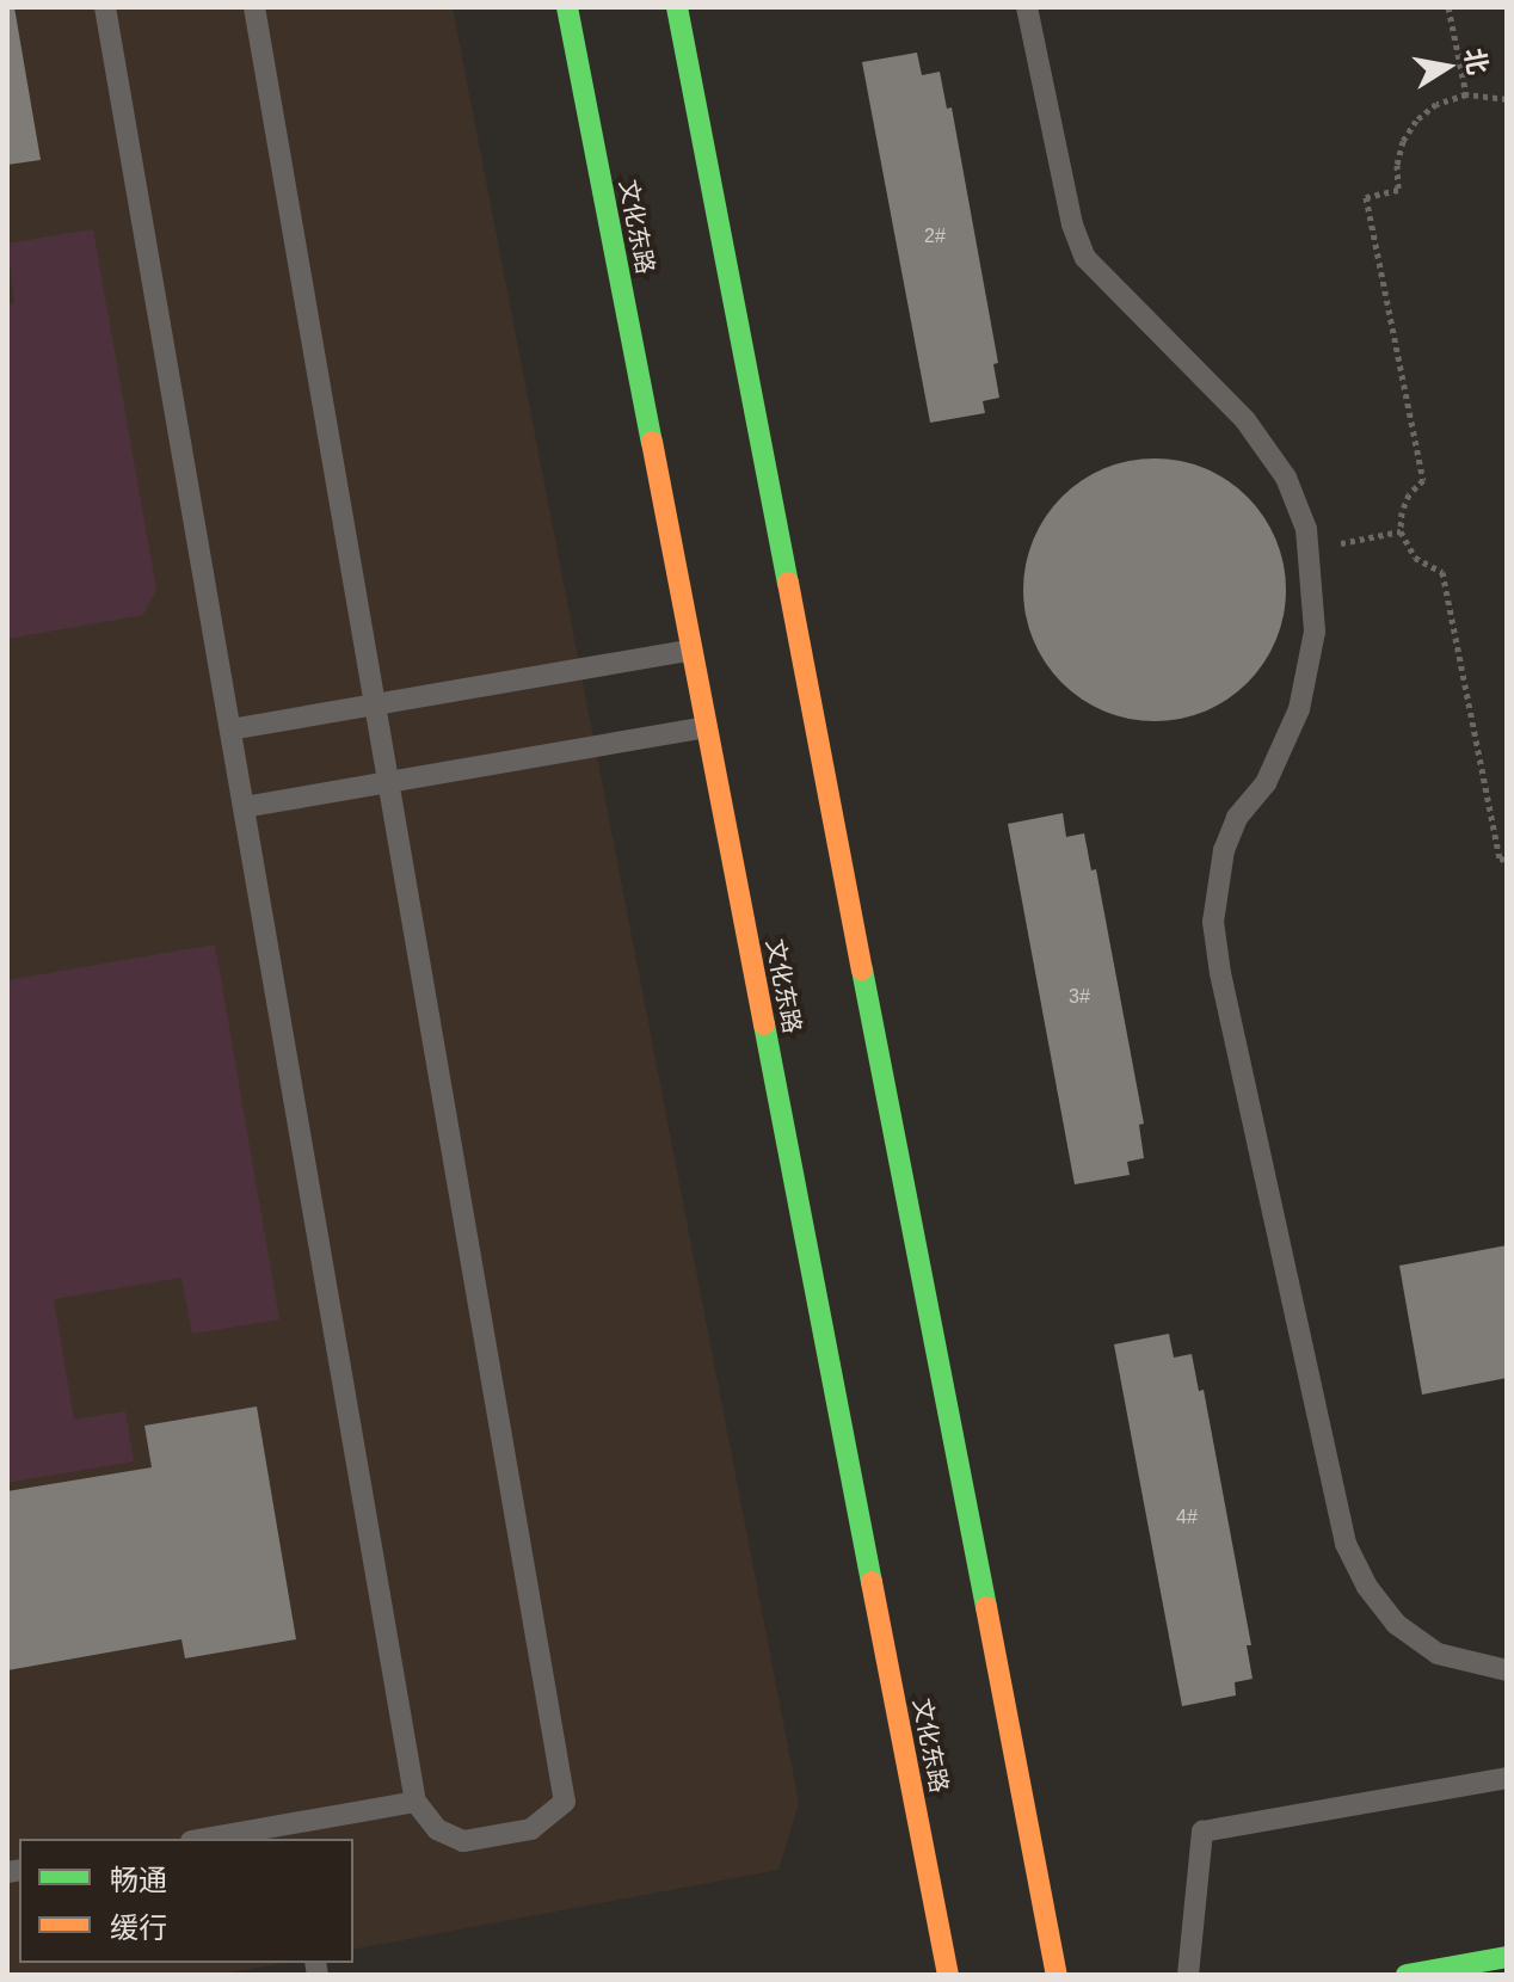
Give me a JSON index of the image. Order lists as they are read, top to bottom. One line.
{"streets":{"main road":["文化东路"]},"house_numbers":["2#","3#","4#"],"legend":["畅通","缓行"],"north":"right"}
